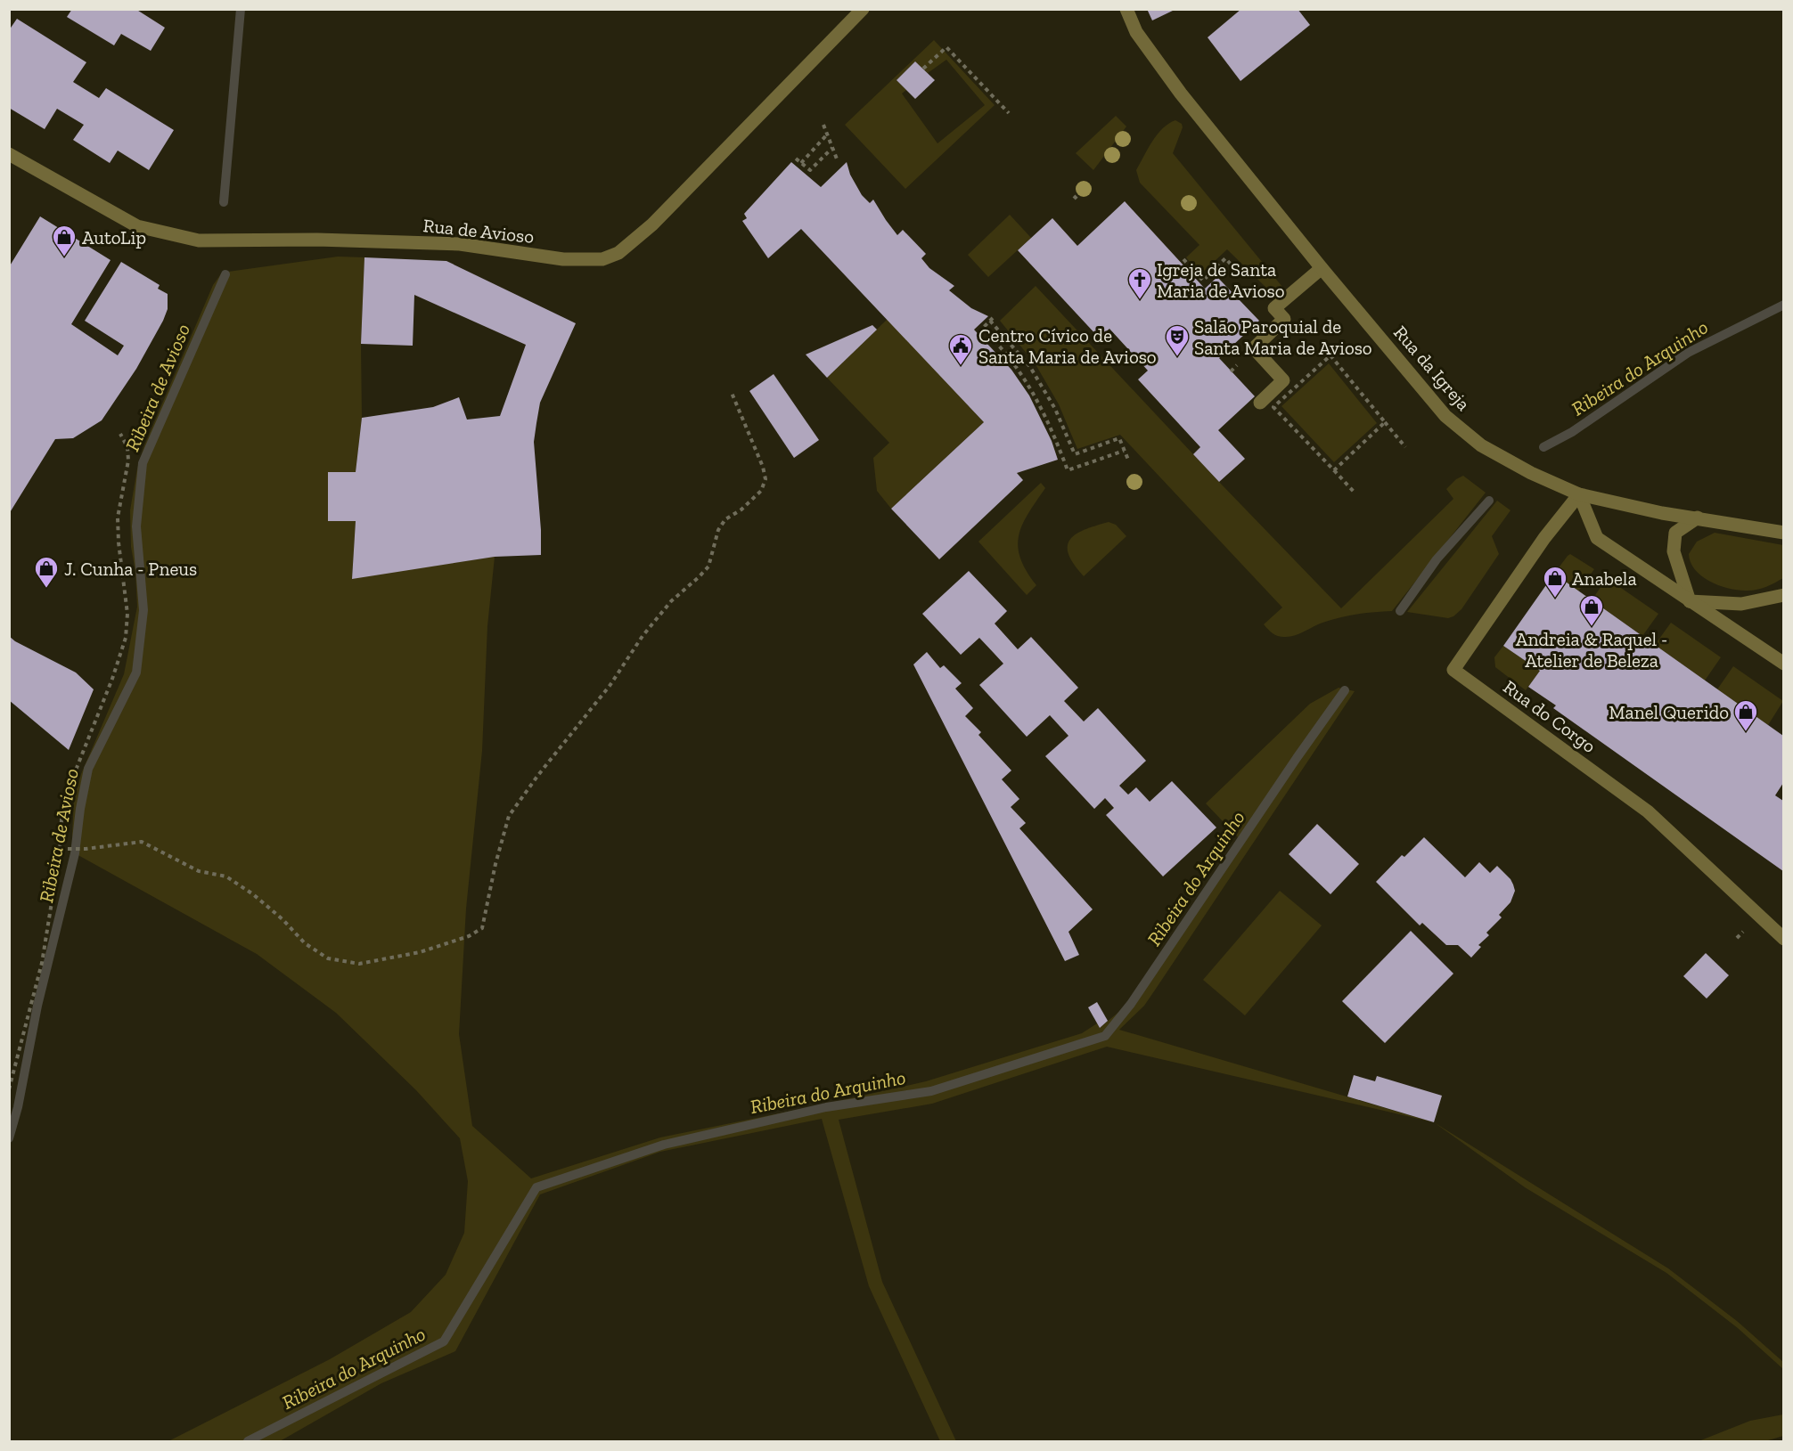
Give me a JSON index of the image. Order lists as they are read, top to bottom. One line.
{"streets":{"street":["Rua de Avioso","Rua da Igreja","Rua do Corgo"]},"crossings":[["Rua da Igreja","Rua do Corgo"]],"water":["Ribeira do Arquinho","Ribeira de Avioso"],"places":{"shop":["AutoLip","J. Cunha - Pneus","Anabela","Andreia & Raquel - Atelier de Beleza","Manel Querido"],"church":["Igreja de Santa Maria de Avioso"],"theatre":["Salão Paroquial de Santa Maria de Avioso"],"public building":["Centro Cívico de Santa Maria de Avioso"]}}
